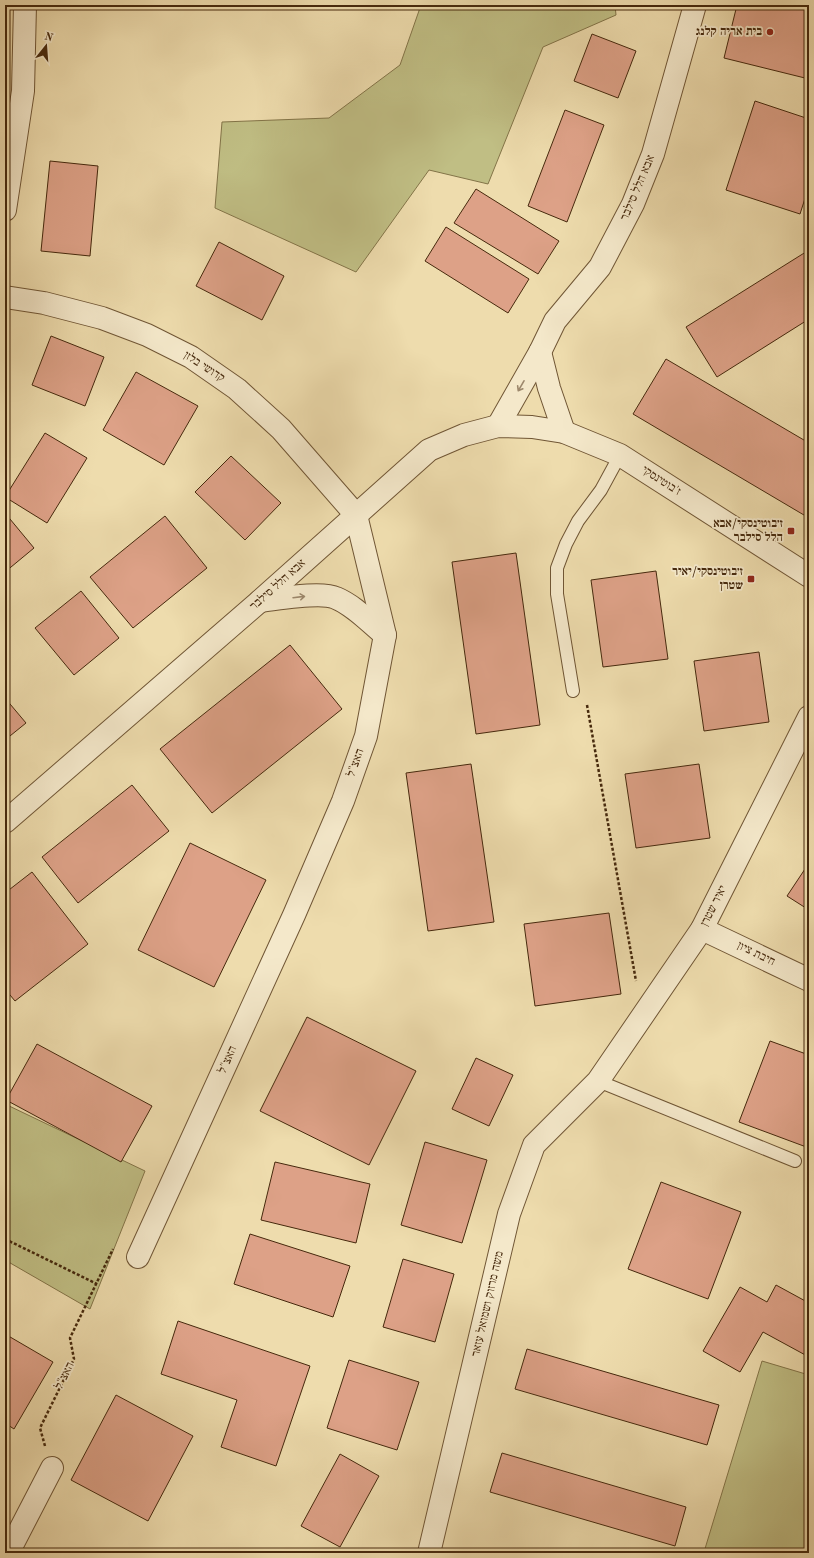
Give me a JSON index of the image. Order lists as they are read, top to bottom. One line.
{"streets":{"street":["אבא הלל סילבר","קדושי בלזן","ז'בוטינסקי","האצ\"ל","יאיר שטרן","חיבת ציון","משה מרזוק ושמואל עזאר"]},"crossings":[["אבא הלל סילבר","קדושי בלזן"],["אבא הלל סילבר","ז'בוטינסקי"],["אבא הלל סילבר","האצ\"ל"],["קדושי בלזן","האצ\"ל"],["יאיר שטרן","חיבת ציון"],["יאיר שטרן","משה מרזוק ושמואל עזאר"]],"places":{"other":["בית אריה קלנג"],"transit":["ז׳בוטינסקי/אבא הלל סילבר","ז׳בוטינסקי/יאיר שטרן"]},"north":"top"}
